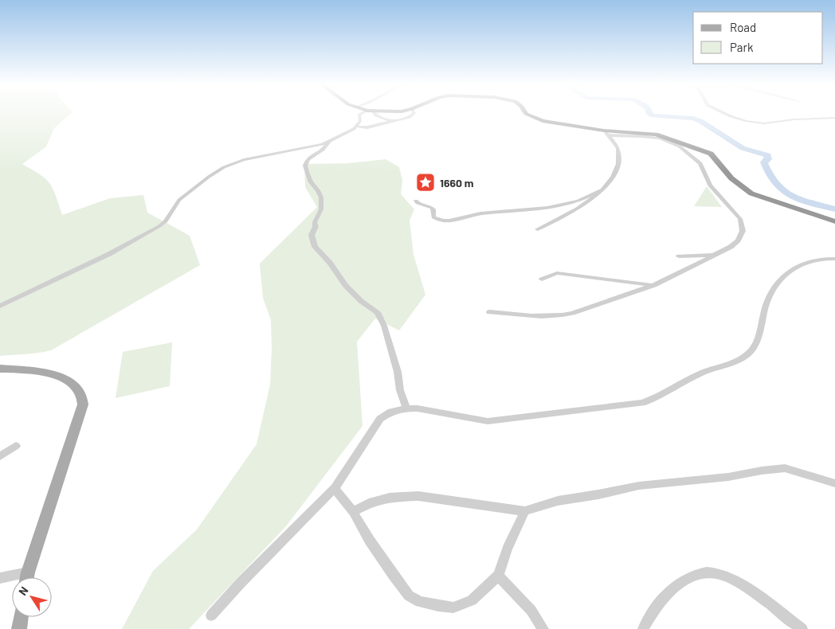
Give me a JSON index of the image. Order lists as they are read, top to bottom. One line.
{"places":{"place":["1660 m"]},"legend":["Road","Park"],"north":"top left"}
